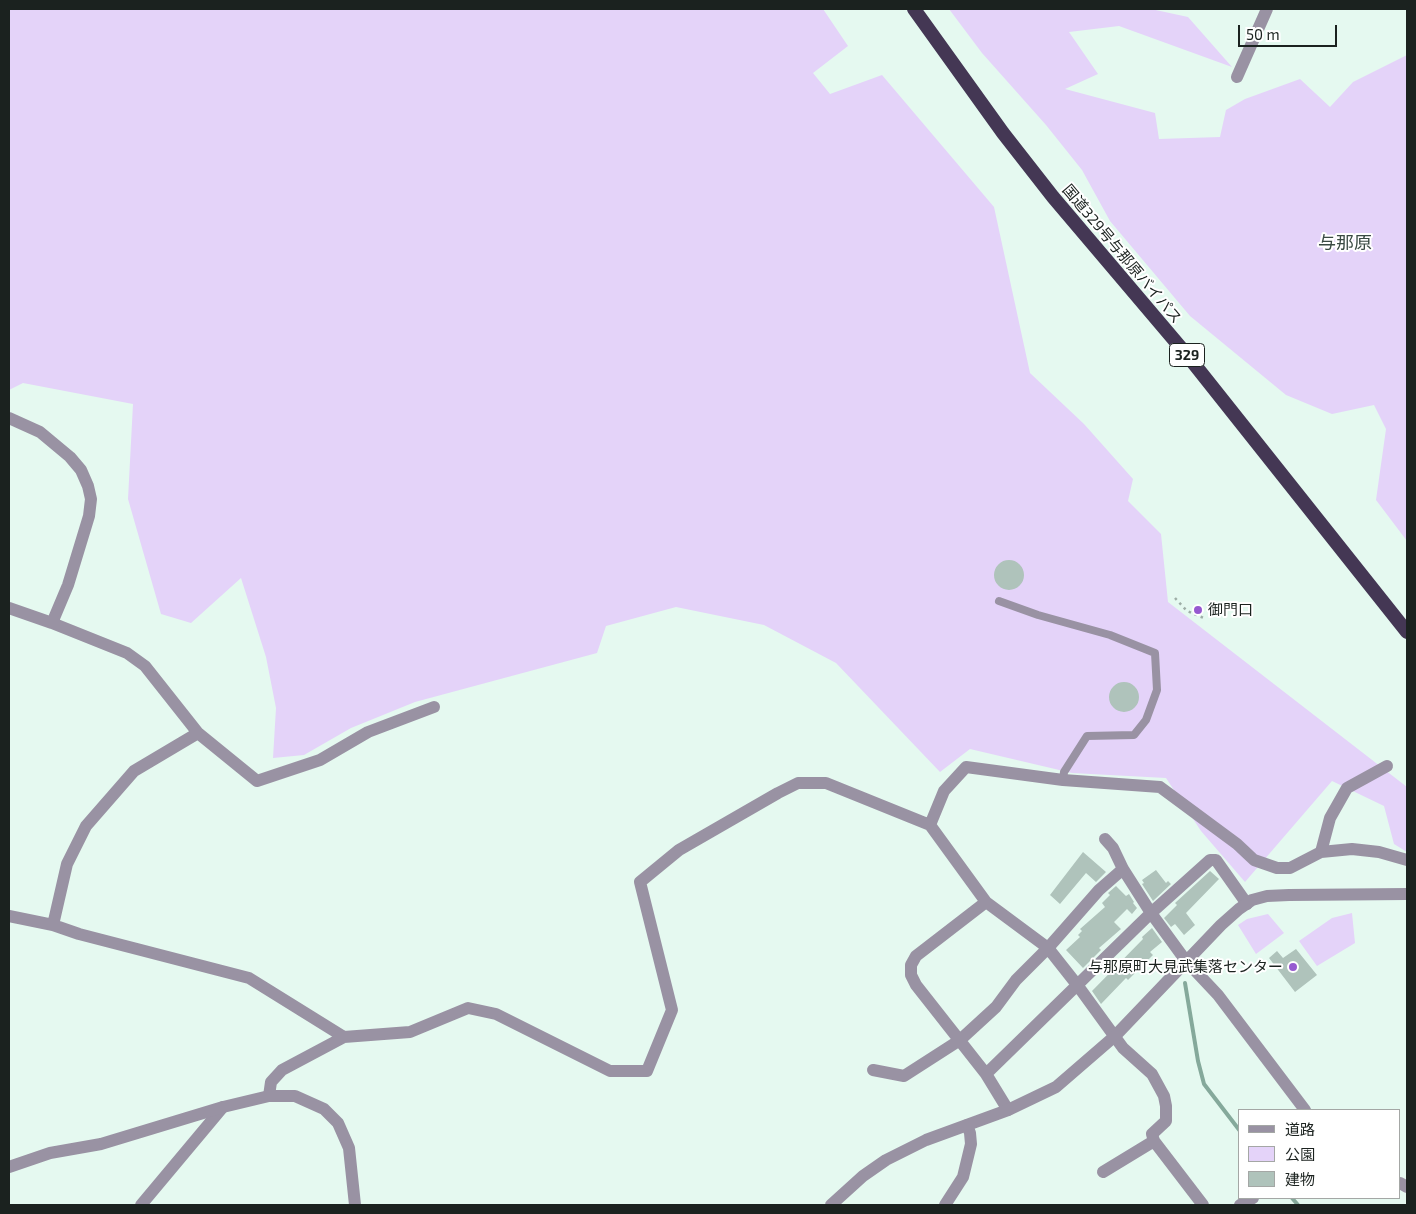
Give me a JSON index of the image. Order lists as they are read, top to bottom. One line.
{"streets":{"highway":["国道329号与那原バイパス","329"]},"districts":["与那原"],"places":["御門口","与那原町大見武集落センター"],"legend":["道路","公園","建物"],"scale_bar":"50 m"}
